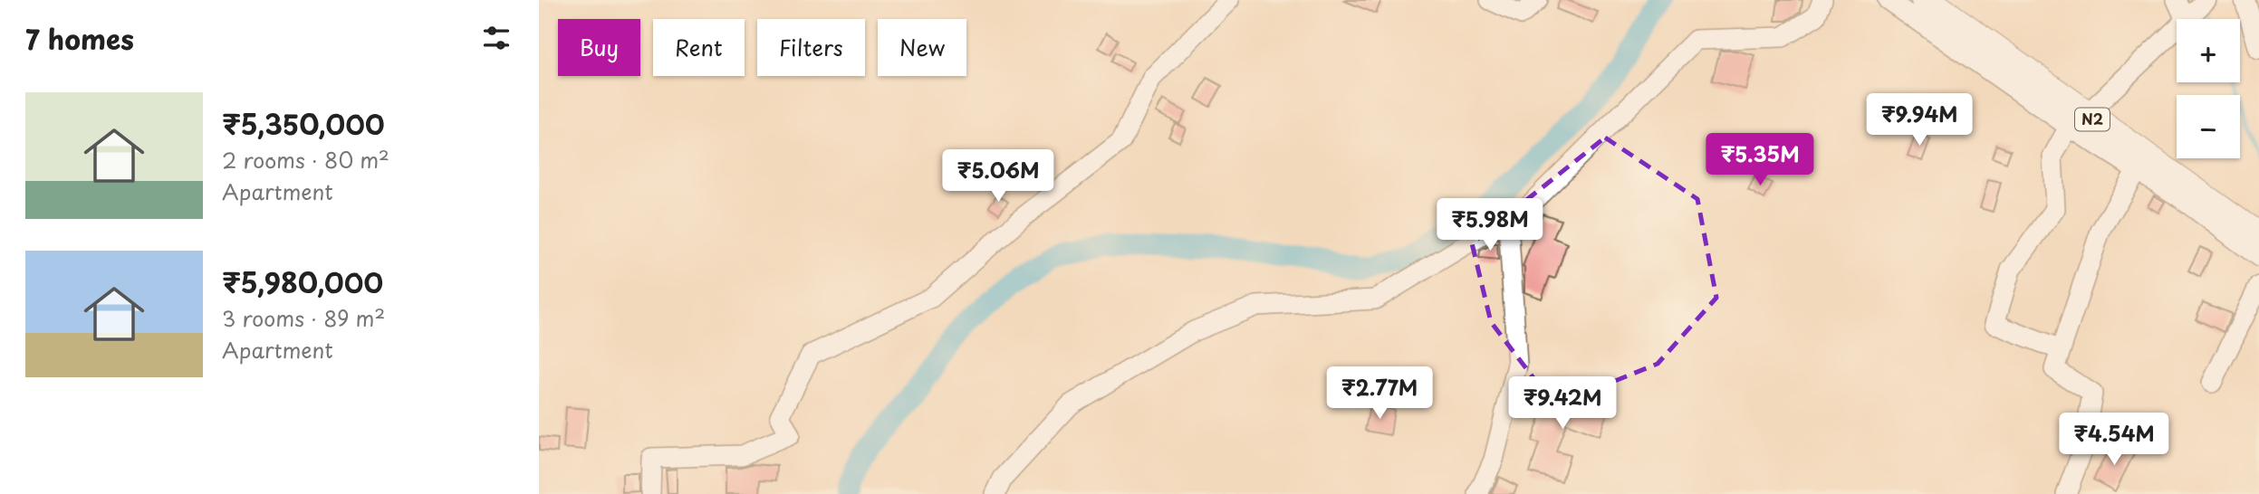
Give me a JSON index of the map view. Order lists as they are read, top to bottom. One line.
{"streets":{"highway":["N2"]},"page":{"heading":"7 homes","map_buttons":["+","−"],"chip":["Buy","Rent","Filters","New"],"list":[{"name":"₹5,350,000","note":"2 rooms · 80 m² · Apartment"},{"name":"₹5,980,000","note":"3 rooms · 89 m² · Apartment"}],"price":["₹9.94M","₹5.35M","₹5.06M","₹5.98M","₹2.77M","₹9.42M","₹4.54M"]}}
